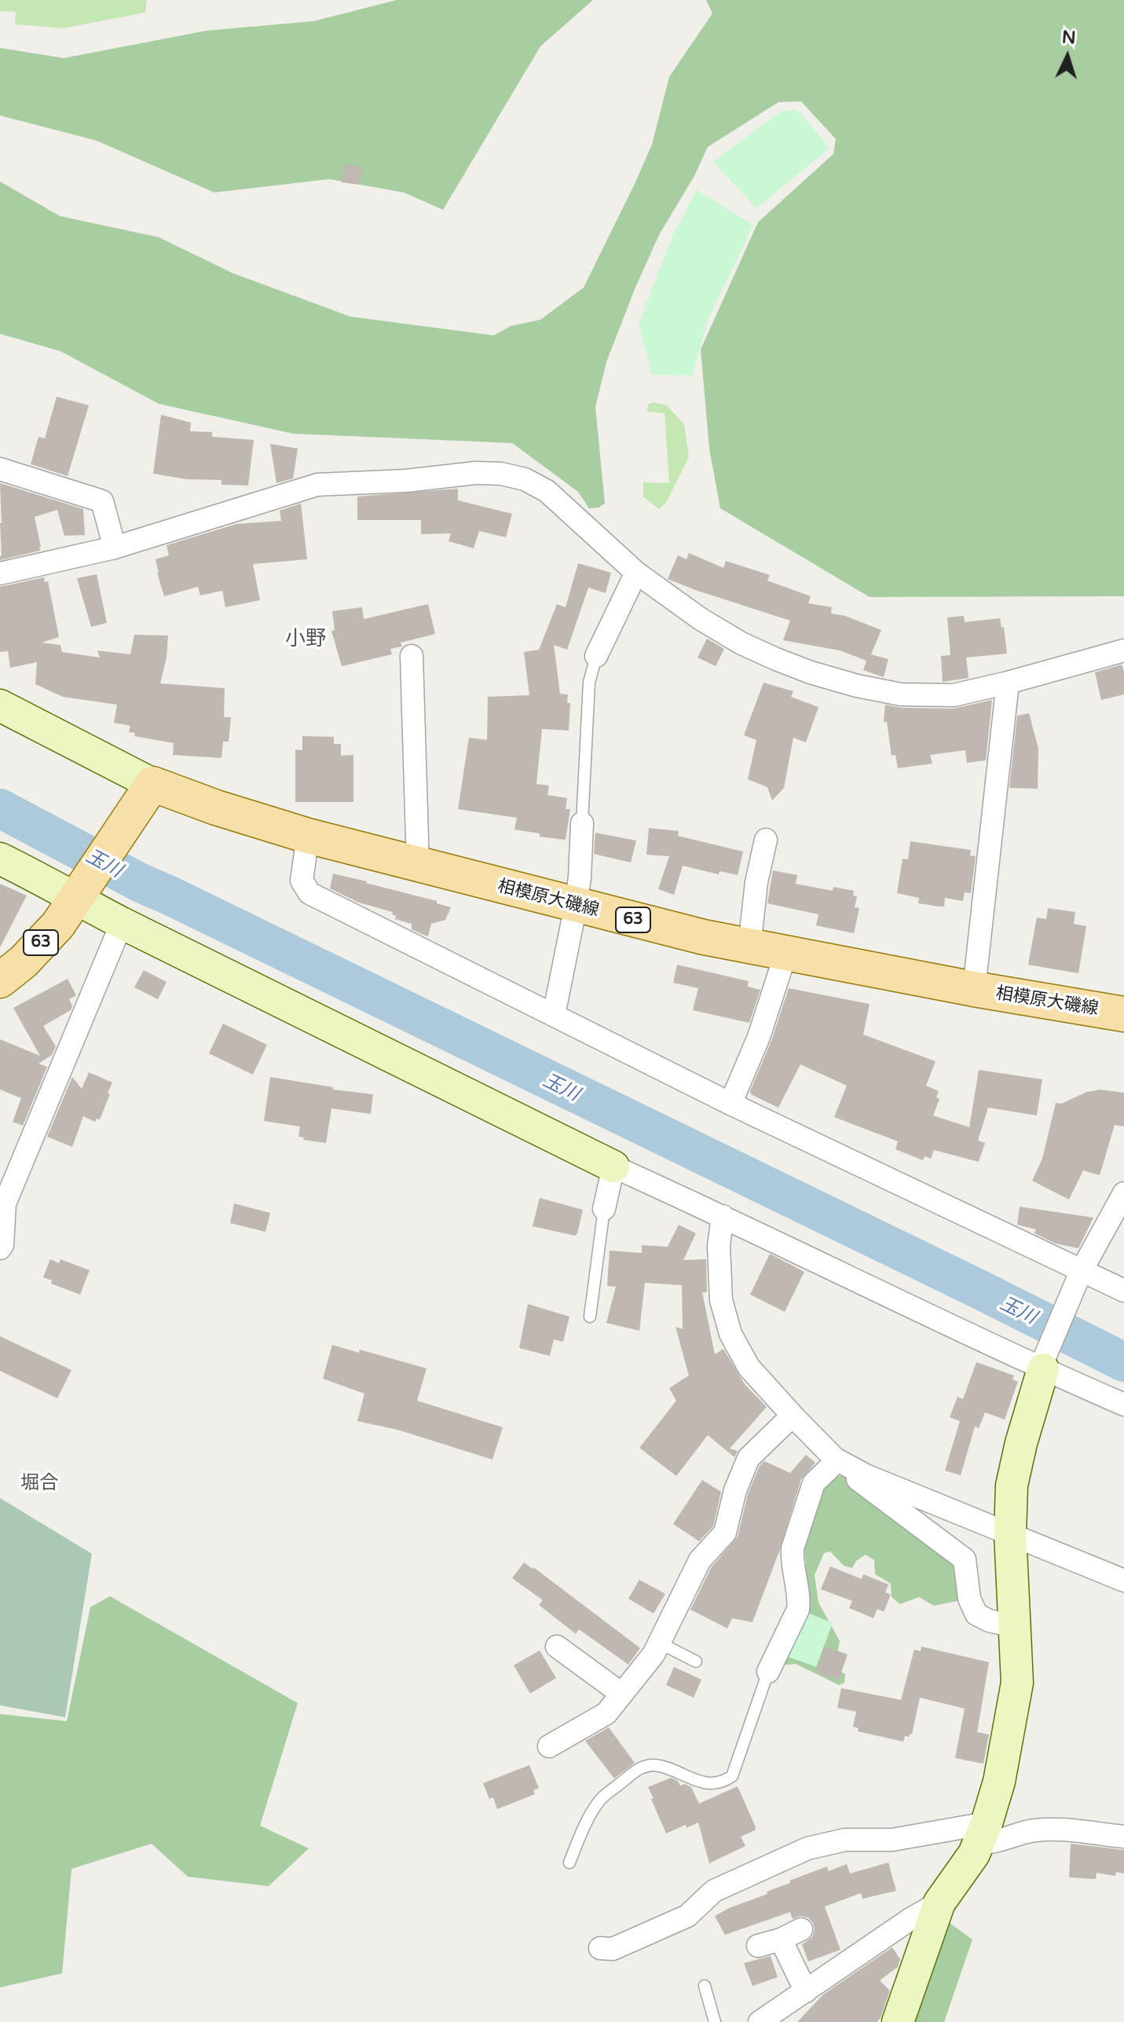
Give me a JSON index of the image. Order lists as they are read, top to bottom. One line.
{"streets":{"main road":["相模原大磯線","63"]},"crossings":[["相模原大磯線","63"]],"districts":["小野","堀合"],"water":["玉川"],"north":"top"}
